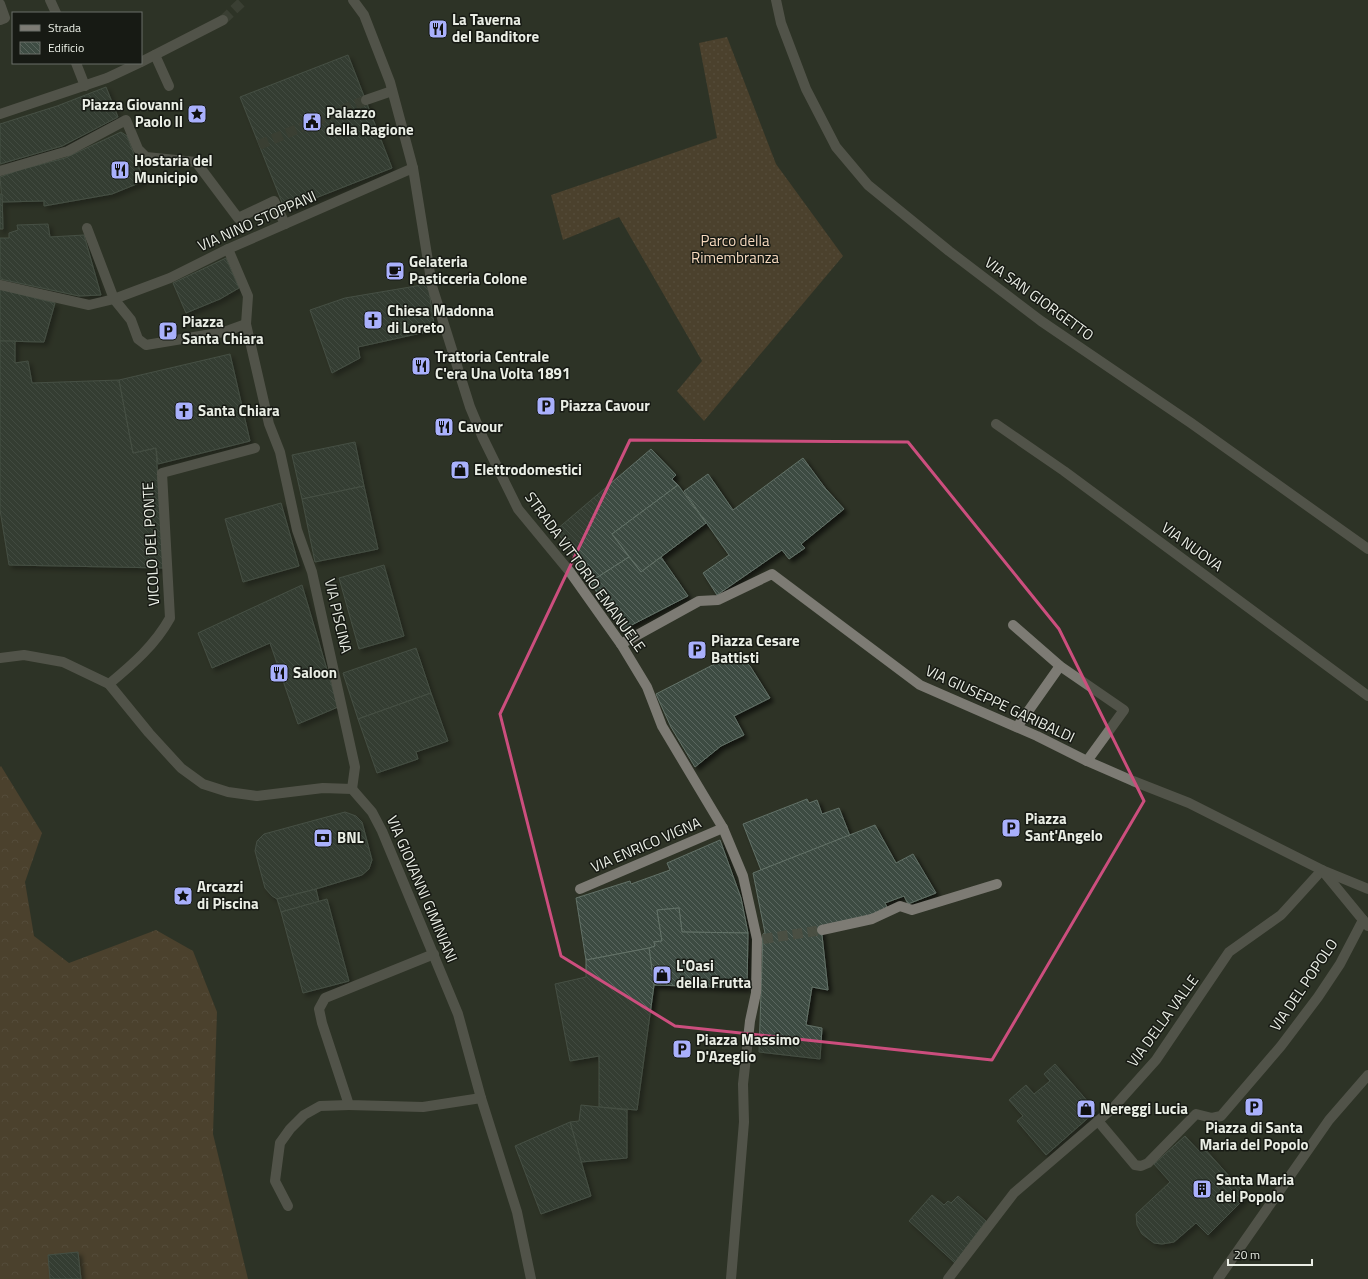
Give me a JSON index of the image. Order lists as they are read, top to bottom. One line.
{"streets":{"street":["VIA NINO STOPPANI","VIA SAN GIORGETTO","VICOLO DEL PONTE","VIA NUOVA","STRADA VITTORIO EMANUELE","VIA PISCINA","VIA GIUSEPPE GARIBALDI","VIA ENRICO VIGNA","VIA GIOVANNI GIMINIANI","VIA DEL POPOLO","VIA DELLA VALLE"]},"crossings":[["VIA NINO STOPPANI","STRADA VITTORIO EMANUELE"],["VIA NINO STOPPANI","VIA PISCINA"],["STRADA VITTORIO EMANUELE","VIA GIUSEPPE GARIBALDI"],["STRADA VITTORIO EMANUELE","VIA ENRICO VIGNA"],["VIA PISCINA","VIA GIOVANNI GIMINIANI"],["VIA GIUSEPPE GARIBALDI","VIA DEL POPOLO"],["VIA GIUSEPPE GARIBALDI","VIA DELLA VALLE"],["VIA DEL POPOLO","VIA DELLA VALLE"]],"parks":["Parco della Rimembranza"],"places":{"restaurant":["La Taverna del Banditore","Hostaria del Municipio","Trattoria Centrale C'era Una Volta 1891","Cavour","Saloon"],"place":["Piazza Giovanni Paolo II","Arcazzi di Piscina"],"public building":["Palazzo della Ragione"],"cafe":["Gelateria Pasticceria Colone"],"church":["Chiesa Madonna di Loreto","Santa Chiara"],"parking":["Piazza Santa Chiara","Piazza Cavour","Piazza Cesare Battisti","Piazza Sant'Angelo","Piazza Massimo D'Azeglio","Piazza di Santa Maria del Popolo"],"shop":["Elettrodomestici","L'Oasi della Frutta","Nereggi Lucia"],"bank":["BNL"],"building":["Santa Maria del Popolo"]},"legend":["Strada","Edificio"],"scale_bar":"20 m"}
